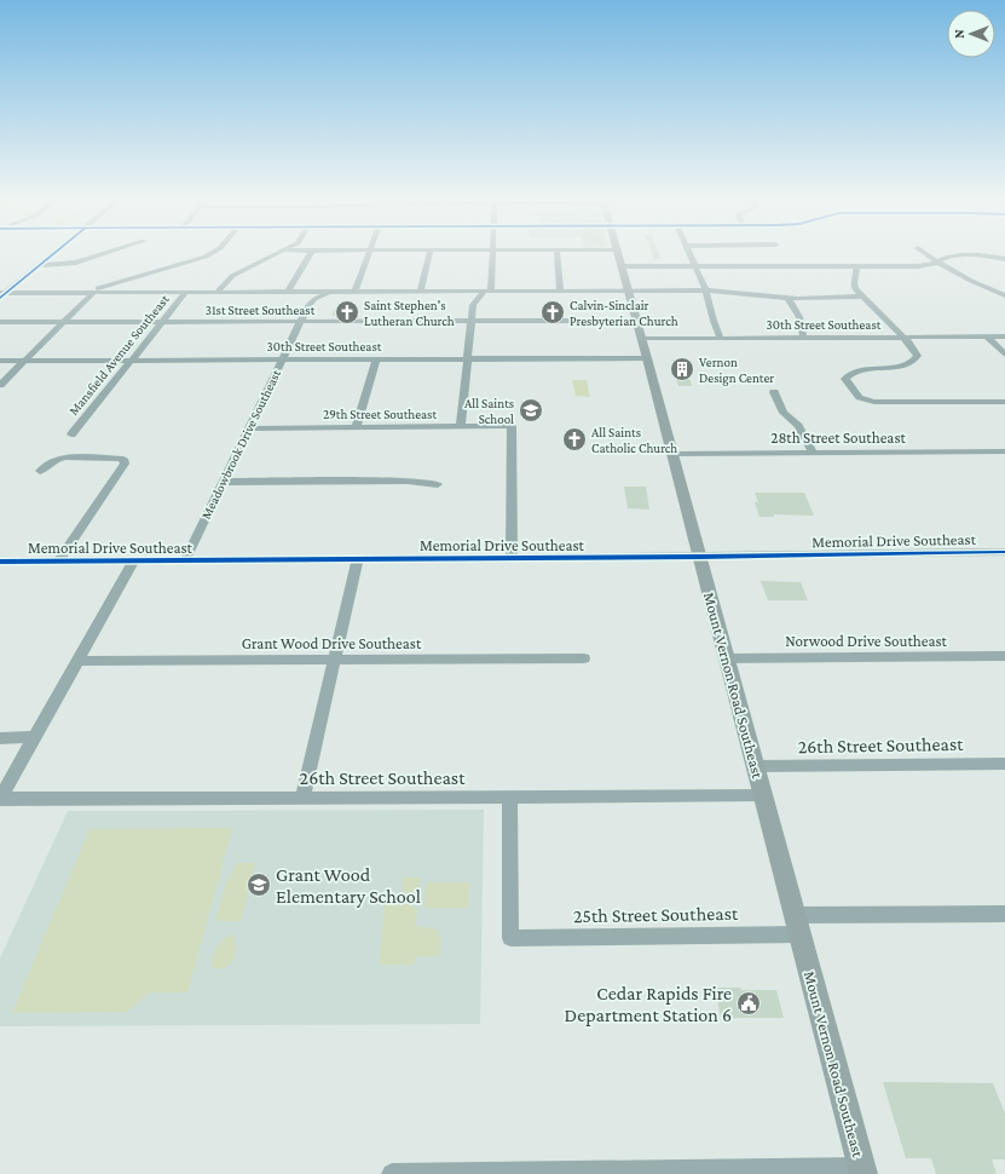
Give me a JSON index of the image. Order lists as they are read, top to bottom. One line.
{"streets":{"main road":["Mount Vernon Road Southeast"],"street":["31st Street Southeast","30th Street Southeast","Mansfield Avenue Southeast","29th Street Southeast","28th Street Southeast","Meadowbrook Drive Southeast","Memorial Drive Southeast","Norwood Drive Southeast","Grant Wood Drive Southeast","26th Street Southeast","25th Street Southeast"]},"crossings":[["31st Street Southeast","Mansfield Avenue Southeast"],["31st Street Southeast","Meadowbrook Drive Southeast"],["31st Street Southeast","Mount Vernon Road Southeast"],["30th Street Southeast","Mansfield Avenue Southeast"],["30th Street Southeast","Meadowbrook Drive Southeast"],["30th Street Southeast","Mount Vernon Road Southeast"],["29th Street Southeast","Meadowbrook Drive Southeast"],["29th Street Southeast","Memorial Drive Southeast"],["28th Street Southeast","Mount Vernon Road Southeast"],["Meadowbrook Drive Southeast","Memorial Drive Southeast"],["Memorial Drive Southeast","Mount Vernon Road Southeast"],["Norwood Drive Southeast","Mount Vernon Road Southeast"],["Mount Vernon Road Southeast","26th Street Southeast"],["Mount Vernon Road Southeast","25th Street Southeast"],["26th Street Southeast","25th Street Southeast"]],"places":{"church":["Saint Stephen's Lutheran Church","Calvin-Sinclair Presbyterian Church","All Saints Catholic Church"],"building":["Vernon Design Center"],"school or university":["All Saints School","Grant Wood Elementary School"],"public building":["Cedar Rapids Fire Department Station 6"]},"north":"left"}
